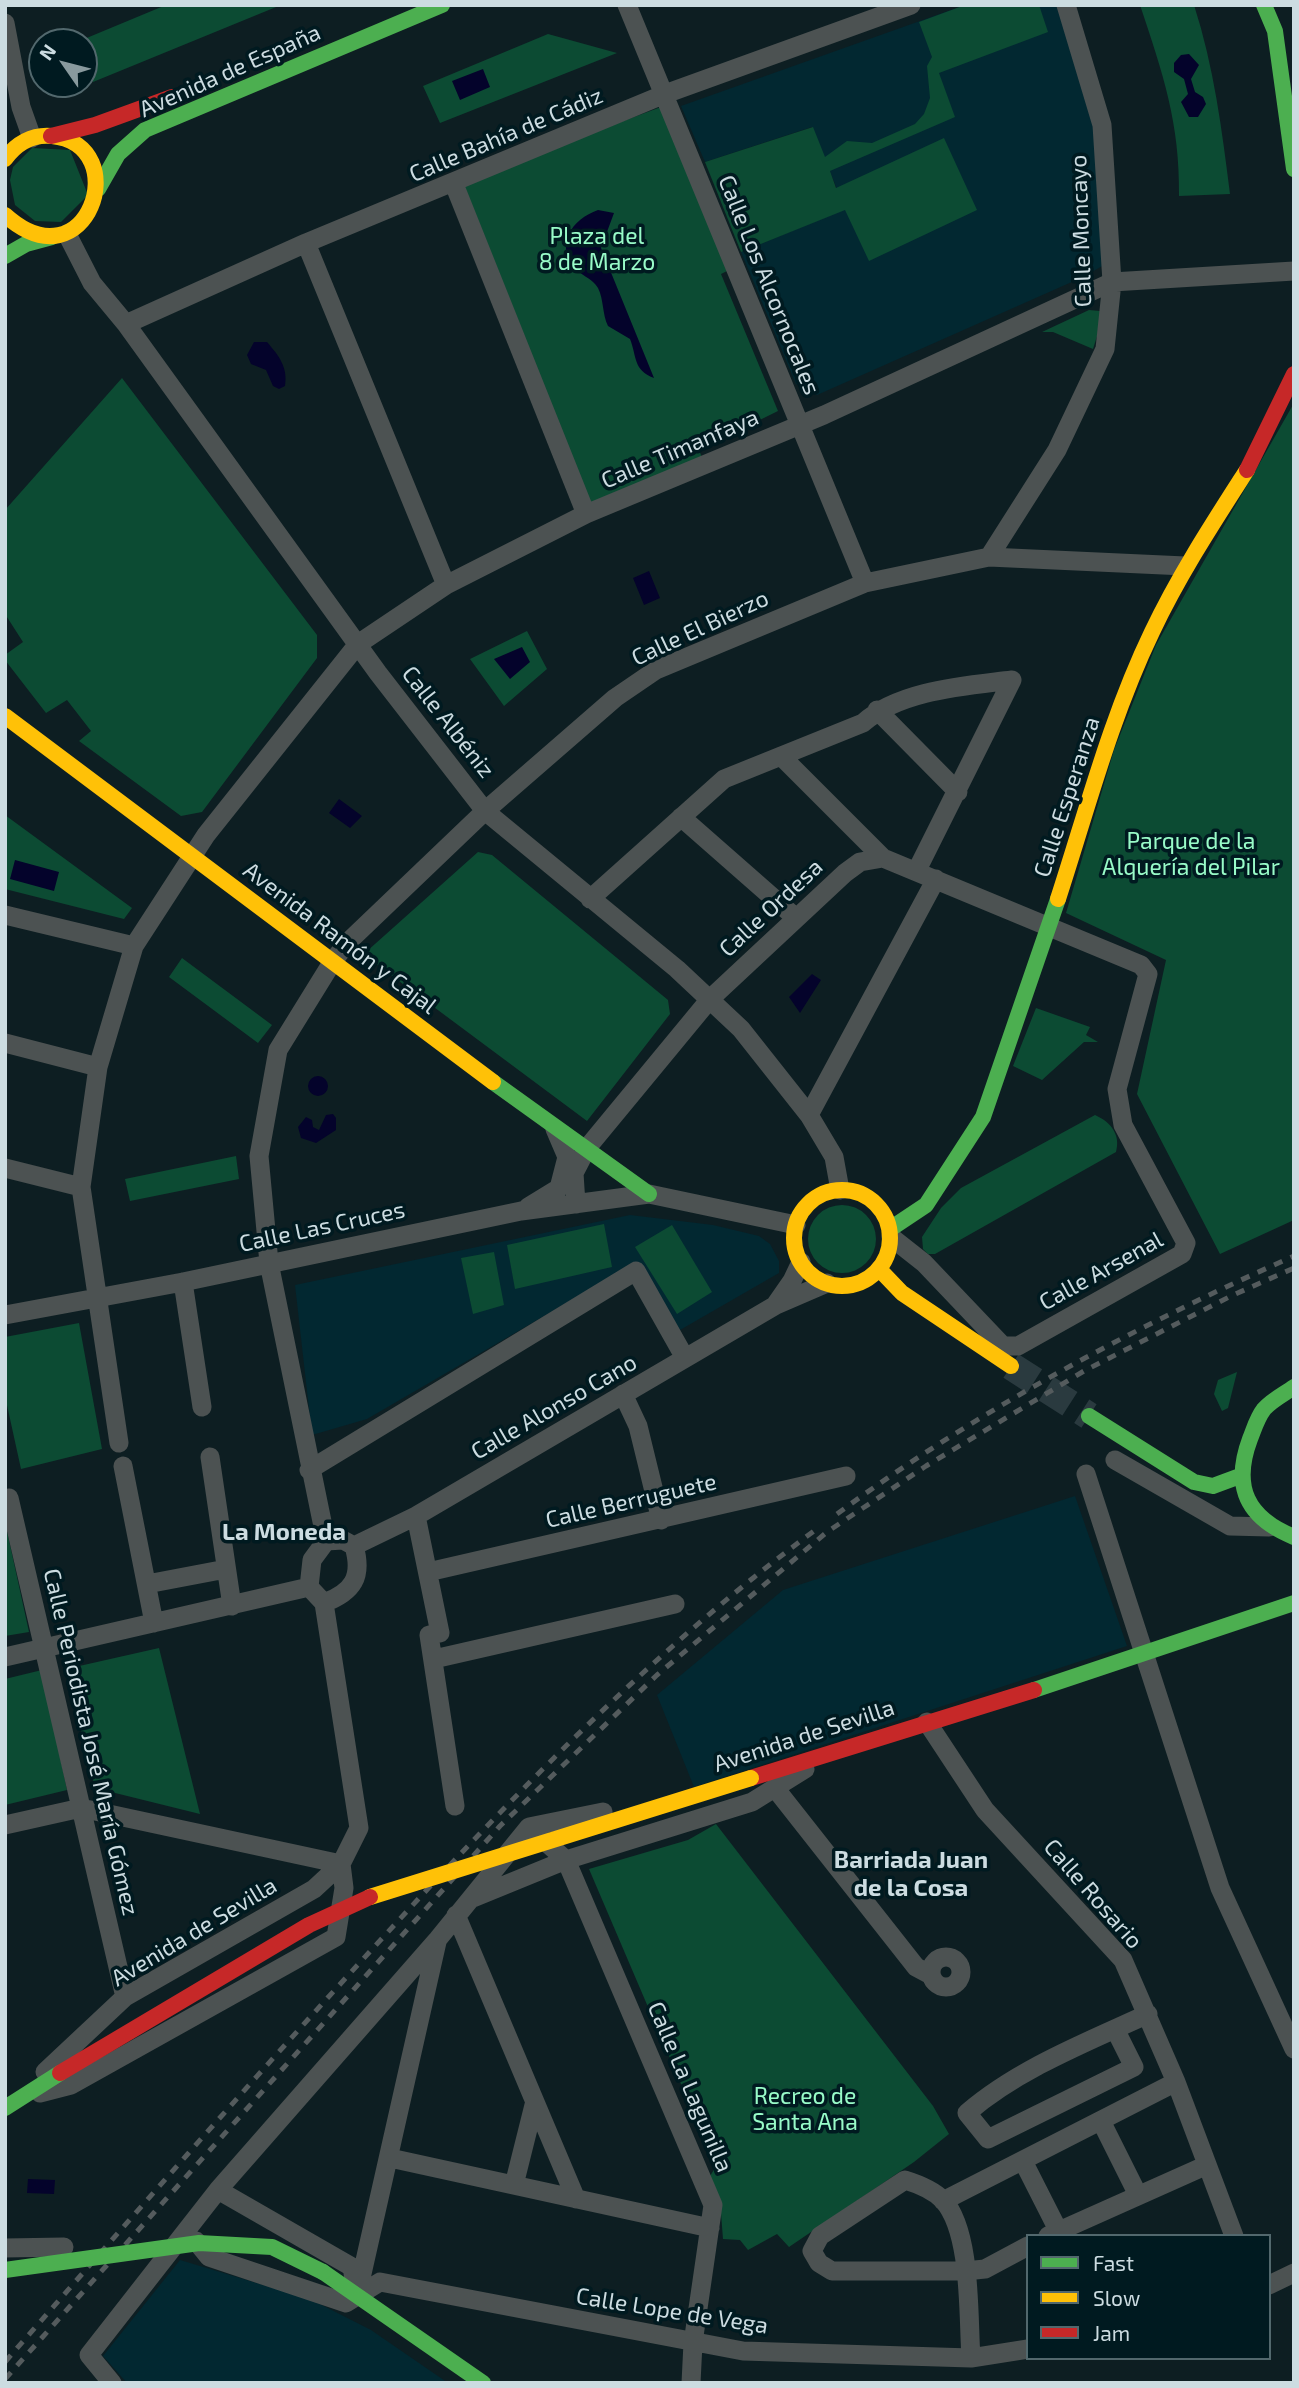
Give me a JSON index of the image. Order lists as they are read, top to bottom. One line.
{"streets":{"street":["Avenida de España","Calle Bahía de Cádiz","Calle Moncayo","Calle Los Alcornocales","Calle Timanfaya","Calle El Bierzo","Calle Albéniz","Calle Esperanza","Calle Ordesa","Avenida Ramón y Cajal","Calle Las Cruces","Calle Arsenal","Calle Alonso Cano","Calle Berruguete","Avenida de Sevilla","Calle Periodista José María Gómez","Calle Rosario","Calle La Lagunilla","Calle Lope de Vega"]},"crossings":[["Avenida de España","Calle Albéniz"],["Calle Bahía de Cádiz","Calle Los Alcornocales"],["Calle Bahía de Cádiz","Calle Albéniz"],["Calle Moncayo","Calle Timanfaya"],["Calle Moncayo","Calle El Bierzo"],["Calle Los Alcornocales","Calle Timanfaya"],["Calle Los Alcornocales","Calle El Bierzo"],["Calle Timanfaya","Calle Albéniz"],["Calle Timanfaya","Avenida Ramón y Cajal"],["Calle Timanfaya","Calle Las Cruces"],["Calle El Bierzo","Calle Albéniz"],["Calle El Bierzo","Calle Esperanza"],["Calle El Bierzo","Avenida Ramón y Cajal"],["Calle El Bierzo","Calle Las Cruces"],["Calle El Bierzo","Calle Alonso Cano"],["Calle Albéniz","Calle Esperanza"],["Calle Albéniz","Calle Ordesa"],["Calle Albéniz","Calle Arsenal"],["Calle Albéniz","Calle Alonso Cano"],["Calle Esperanza","Calle Arsenal"],["Calle Esperanza","Calle Alonso Cano"],["Calle Ordesa","Avenida Ramón y Cajal"],["Calle Ordesa","Calle Las Cruces"],["Avenida Ramón y Cajal","Calle Las Cruces"],["Calle Arsenal","Calle Alonso Cano"],["Avenida de Sevilla","Calle Periodista José María Gómez"],["Avenida de Sevilla","Calle Rosario"],["Calle La Lagunilla","Calle Lope de Vega"]],"districts":["La Moneda","Barriada Juan de la Cosa"],"parks":["Plaza del 8 de Marzo","Parque de la Alquería del Pilar","Recreo de Santa Ana"],"legend":["Fast","Slow","Jam"],"north":"top left"}
